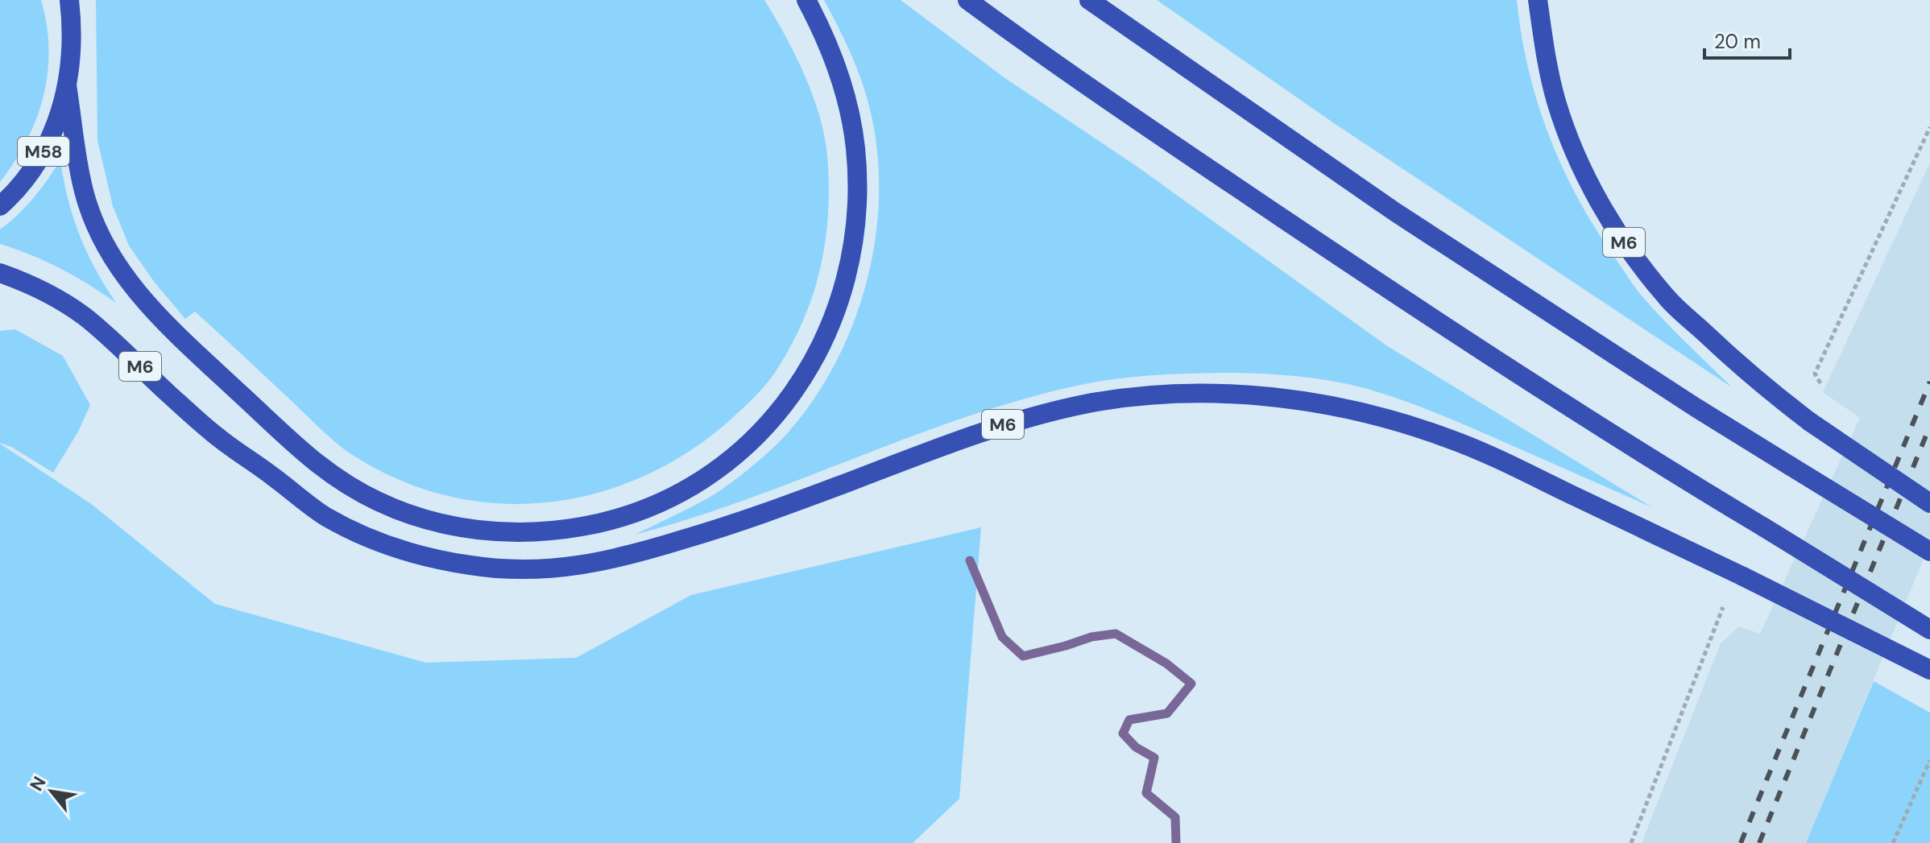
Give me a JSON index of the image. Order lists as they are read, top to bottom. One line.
{"streets":{"highway":["M58","M6"]},"crossings":[["M58","M6"]],"scale_bar":"20 m","north":"top left"}
